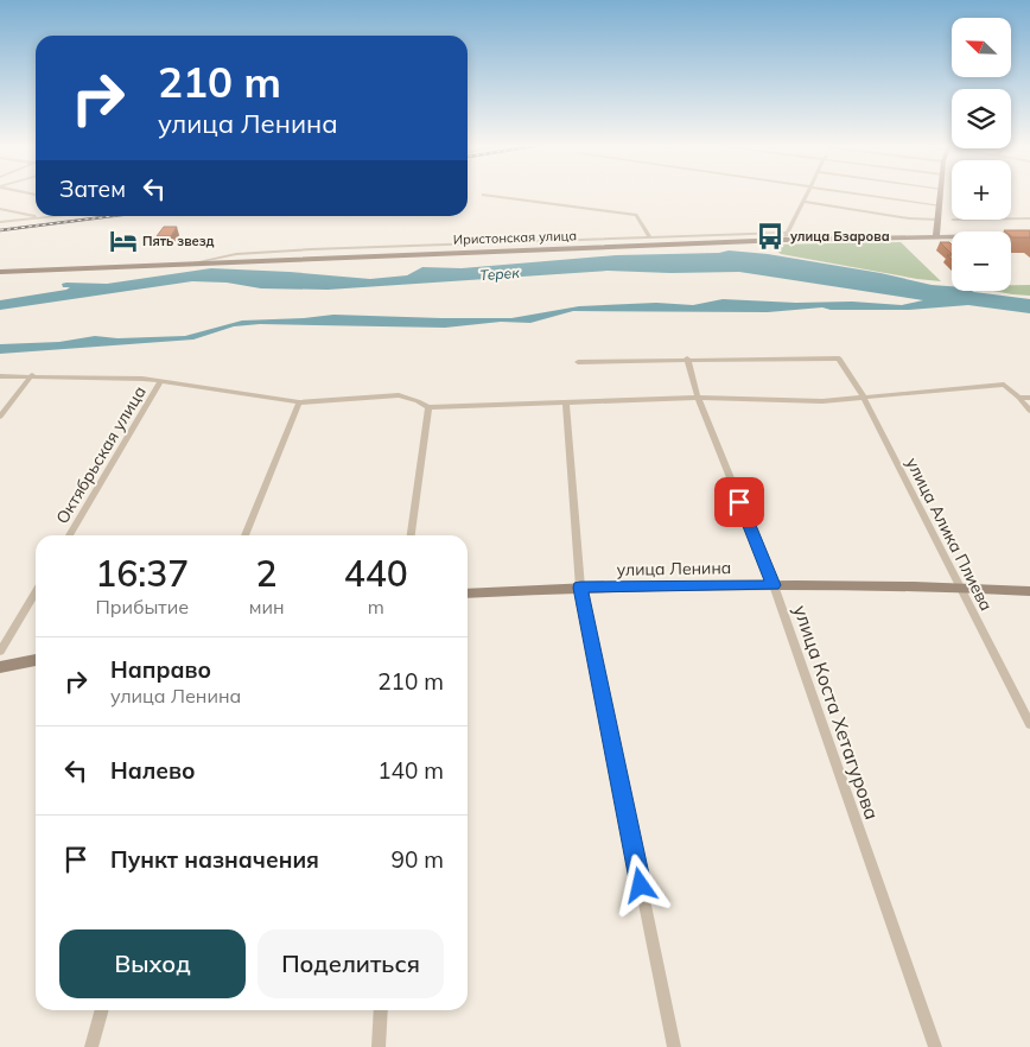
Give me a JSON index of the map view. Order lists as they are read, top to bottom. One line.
{"streets":{"main road":["Иристонская улица","улица Ленина"],"street":["Октябрьская улица","улица Алика Плиева","улица Коста Хетагурова"]},"crossings":[["улица Алика Плиева","улица Ленина"],["улица Алика Плиева","улица Коста Хетагурова"],["улица Ленина","улица Коста Хетагурова"]],"water":["Терек"],"places":{"bus stop":["улица Бзарова"],"hotel":["Пять звезд"]},"north":"top left","page":{"map_buttons":["+","−"],"turn":["210 m","улица Ленина"],"then":"Затем","eta":["16:37","Прибытие","2","мин","440","m"],"list":[{"name":"Направо","note":"улица Ленина","value":"210 m"},{"name":"Налево","value":"140 m"},{"name":"Пункт назначения","value":"90 m"}],"buttons":["Выход","Поделиться"]}}
